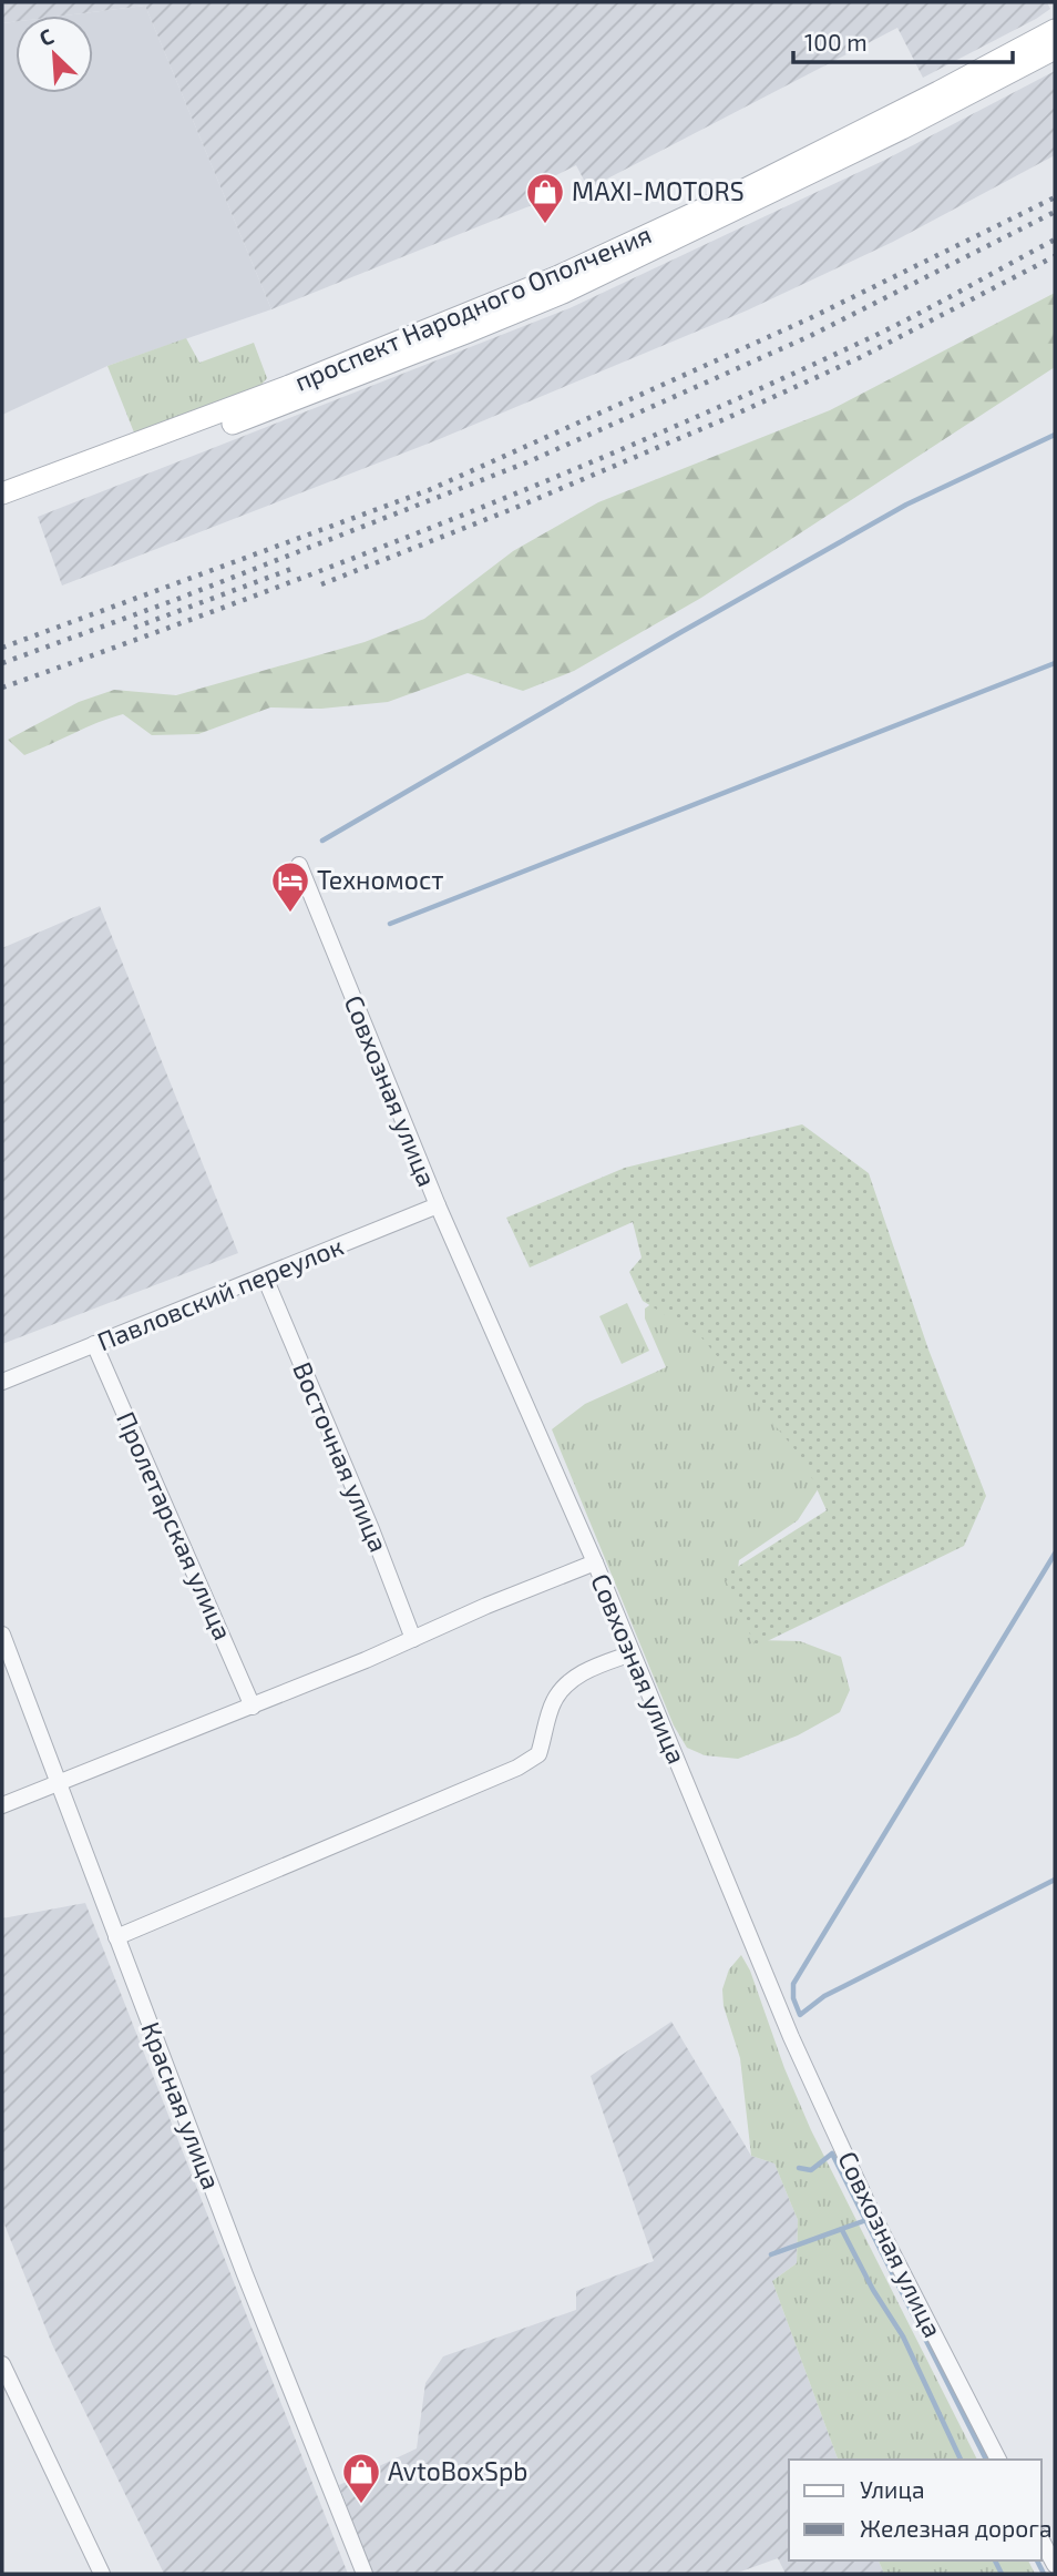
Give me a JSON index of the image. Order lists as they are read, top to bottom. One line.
{"streets":{"main road":["проспект Народного Ополчения"],"street":["Совхозная улица","Павловский переулок","Восточная улица","Пролетарская улица","Красная улица"]},"crossings":[["Совхозная улица","Павловский переулок"],["Павловский переулок","Восточная улица"],["Павловский переулок","Пролетарская улица"]],"places":{"shop":["MAXI-MOTORS","AvtoBoxSpb"],"hotel":["Техномост"]},"legend":["Улица","Железная дорога"],"scale_bar":"100 m","north":"top left"}
